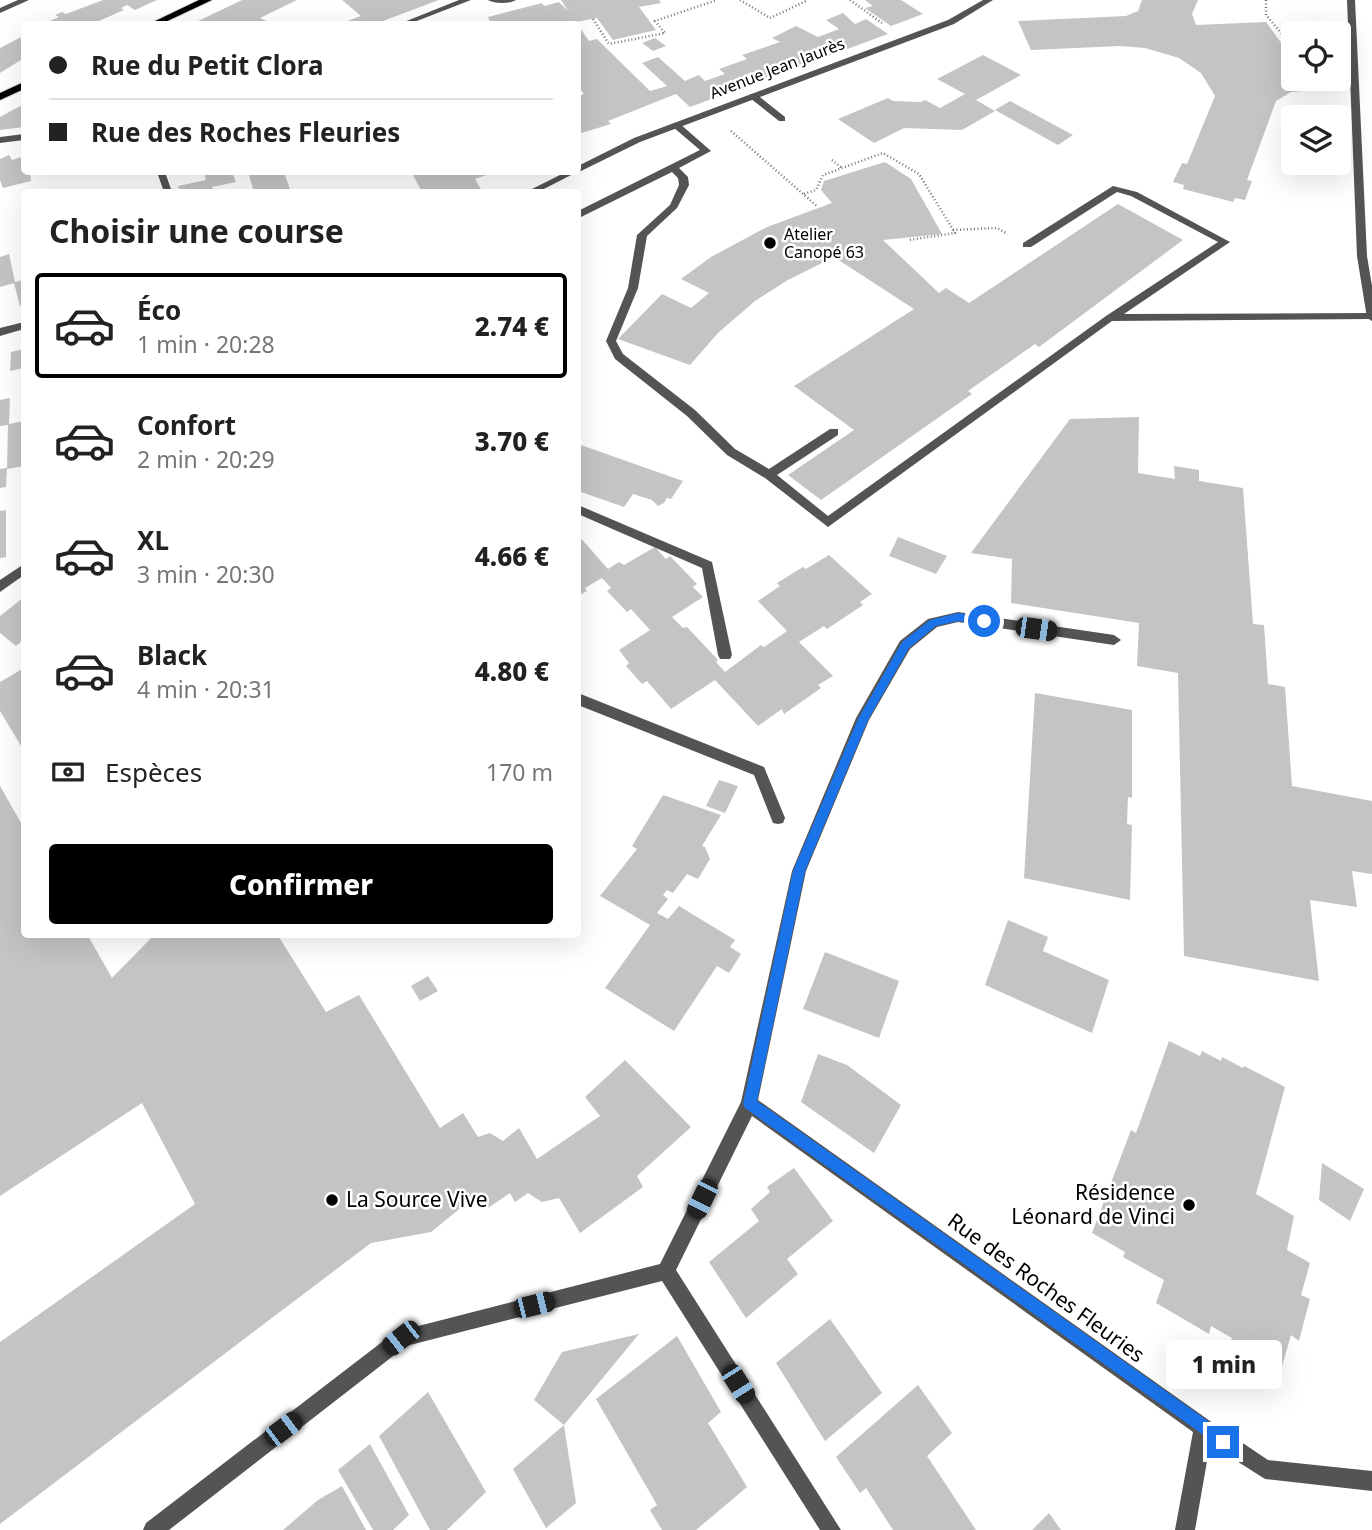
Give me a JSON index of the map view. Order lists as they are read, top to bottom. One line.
{"streets":{"street":["Avenue Jean Jaurès","Rue des Roches Fleuries"]},"places":["Atelier Canopé 63","La Source Vive","Résidence Léonard de Vinci"],"page":{"banner":["Rue du Petit Clora","Rue des Roches Fleuries"],"heading":"Choisir une course","list":[{"name":"Éco","note":"1 min · 20:28","value":"2.74 €"},{"name":"Confort","note":"2 min · 20:29","value":"3.70 €"},{"name":"XL","note":"3 min · 20:30","value":"4.66 €"},{"name":"Black","note":"4 min · 20:31","value":"4.80 €"}],"pay":["Espèces","170 m"],"buttons":"Confirmer","bubble":"1 min"}}
